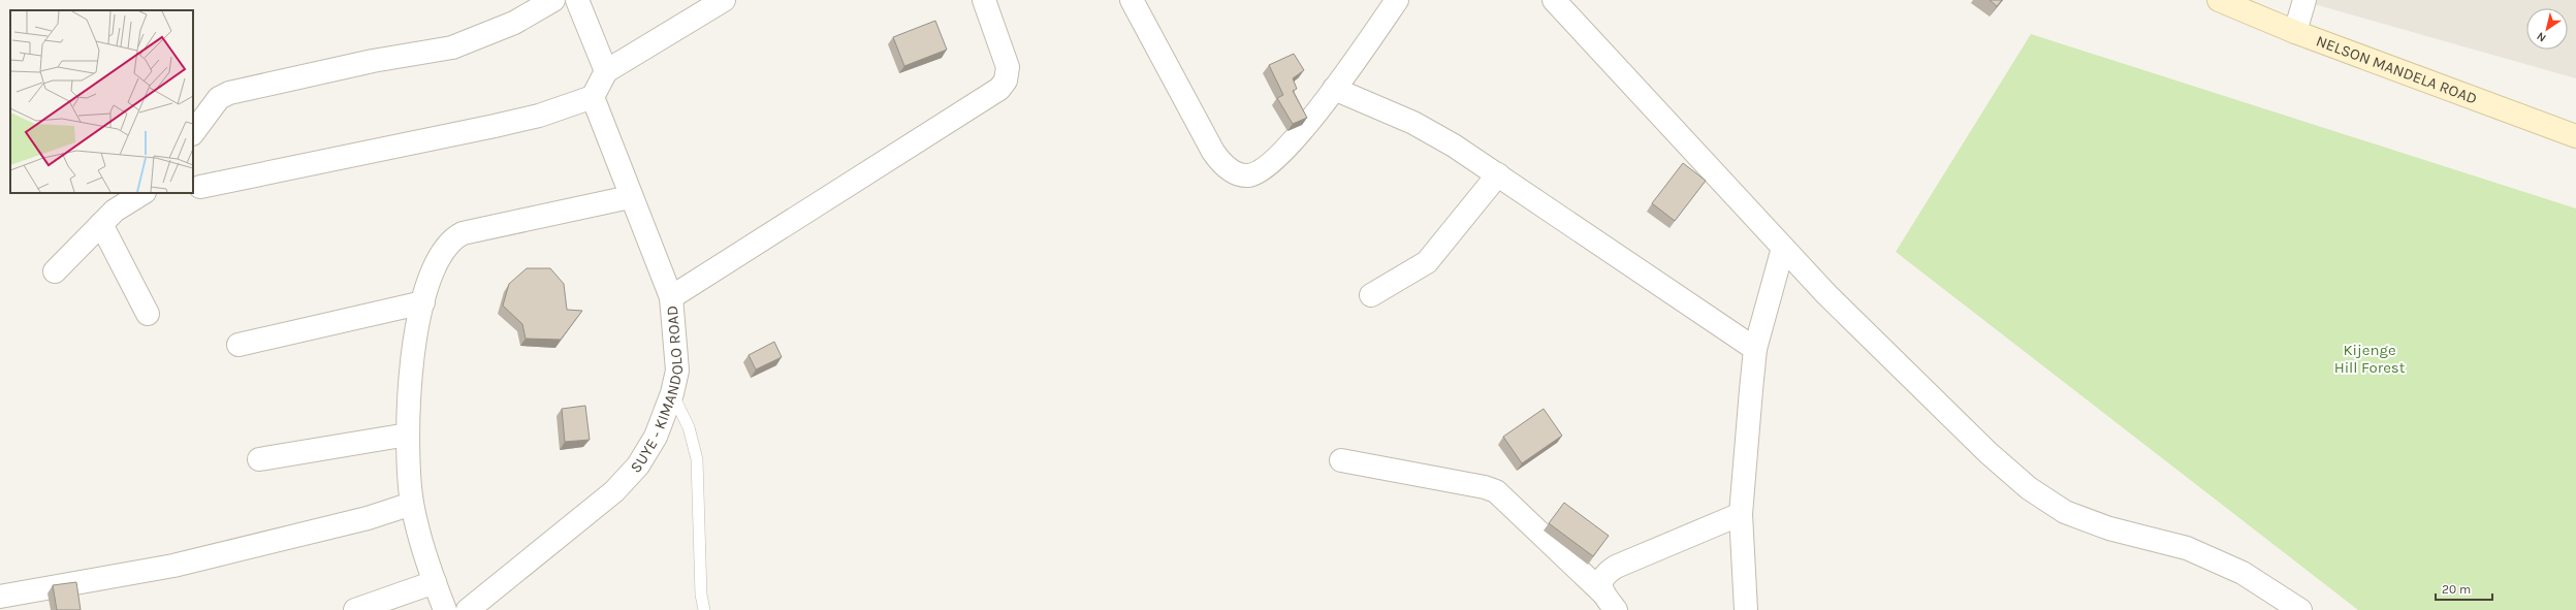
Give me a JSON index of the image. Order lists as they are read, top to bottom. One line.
{"streets":{"main road":["NELSON MANDELA ROAD"],"street":["SUYE - KIMANDOLO ROAD"]},"parks":["Kijenge Hill Forest"],"scale_bar":"20 m","north":"bottom left"}
